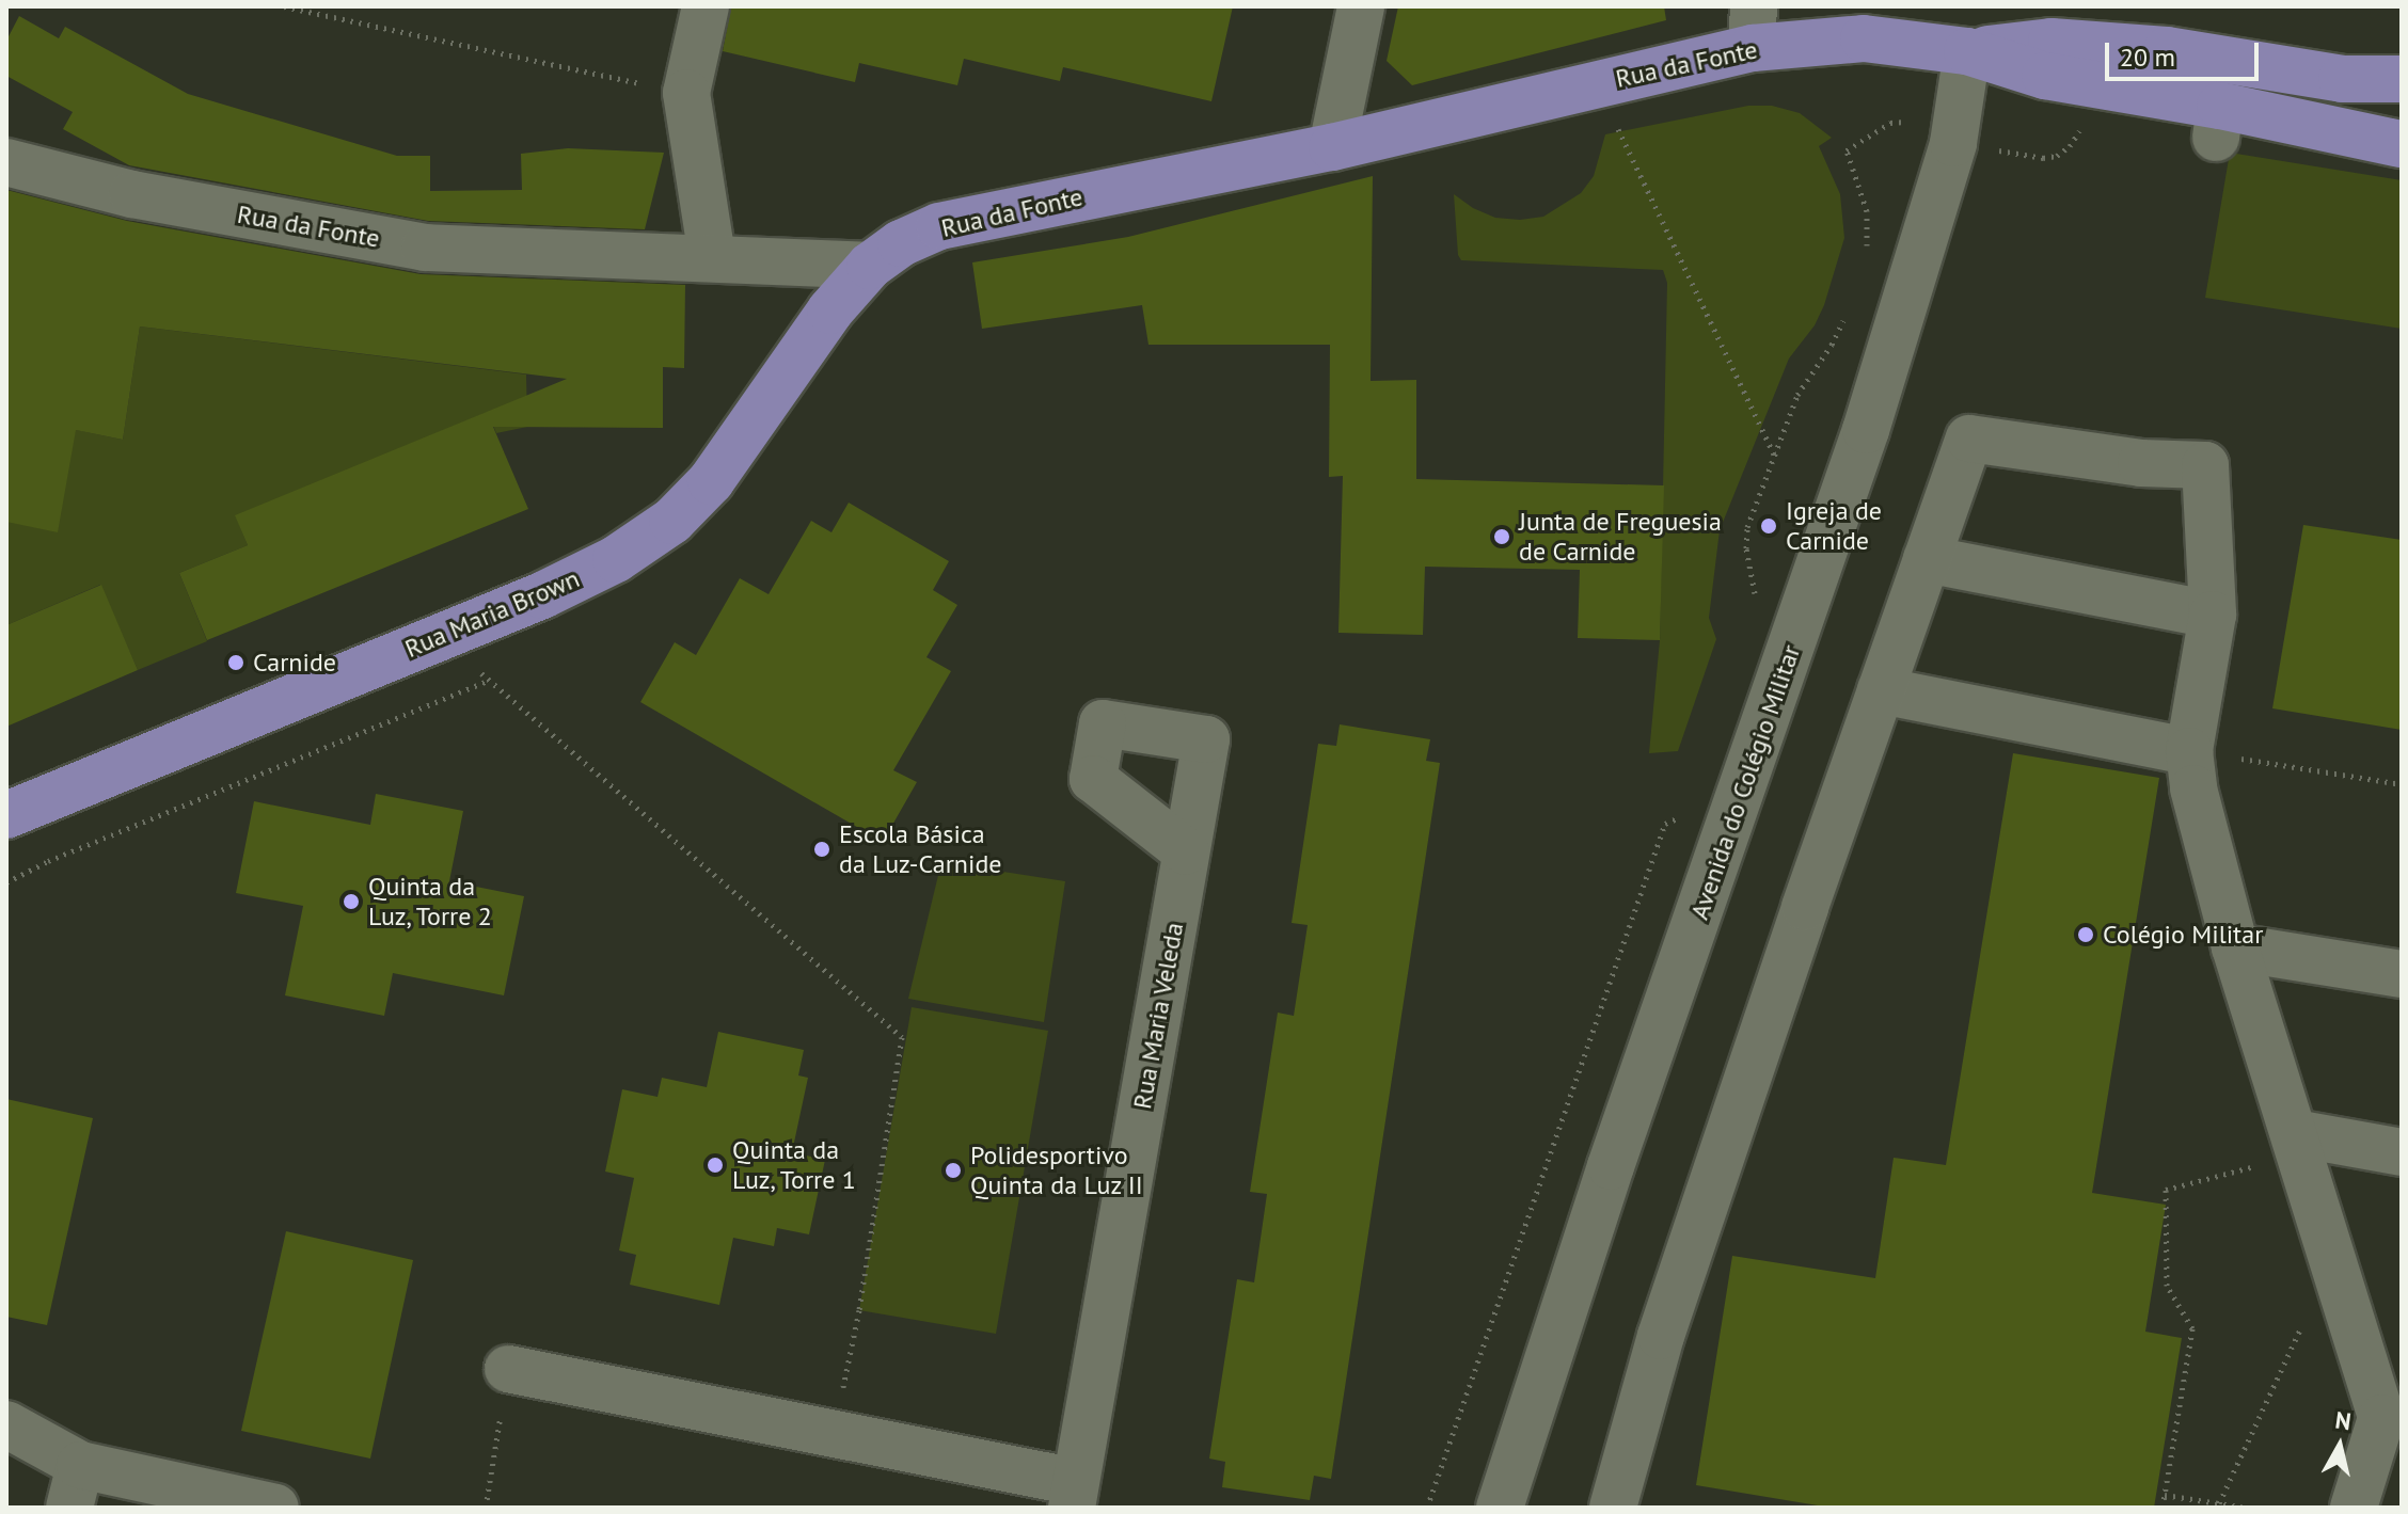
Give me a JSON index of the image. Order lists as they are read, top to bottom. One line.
{"streets":{"main road":["Rua da Fonte","Rua Maria Brown"],"street":["Avenida do Colégio Militar","Rua Maria Veleda"]},"crossings":[["Rua da Fonte","Rua Maria Brown"],["Rua da Fonte","Avenida do Colégio Militar"]],"places":["Igreja de Carnide","Junta de Freguesia de Carnide","Carnide","Escola Básica da Luz-Carnide","Quinta da Luz, Torre 2","Colégio Militar","Quinta da Luz, Torre 1","Polidesportivo Quinta da Luz II"],"scale_bar":"20 m","north":"top"}
